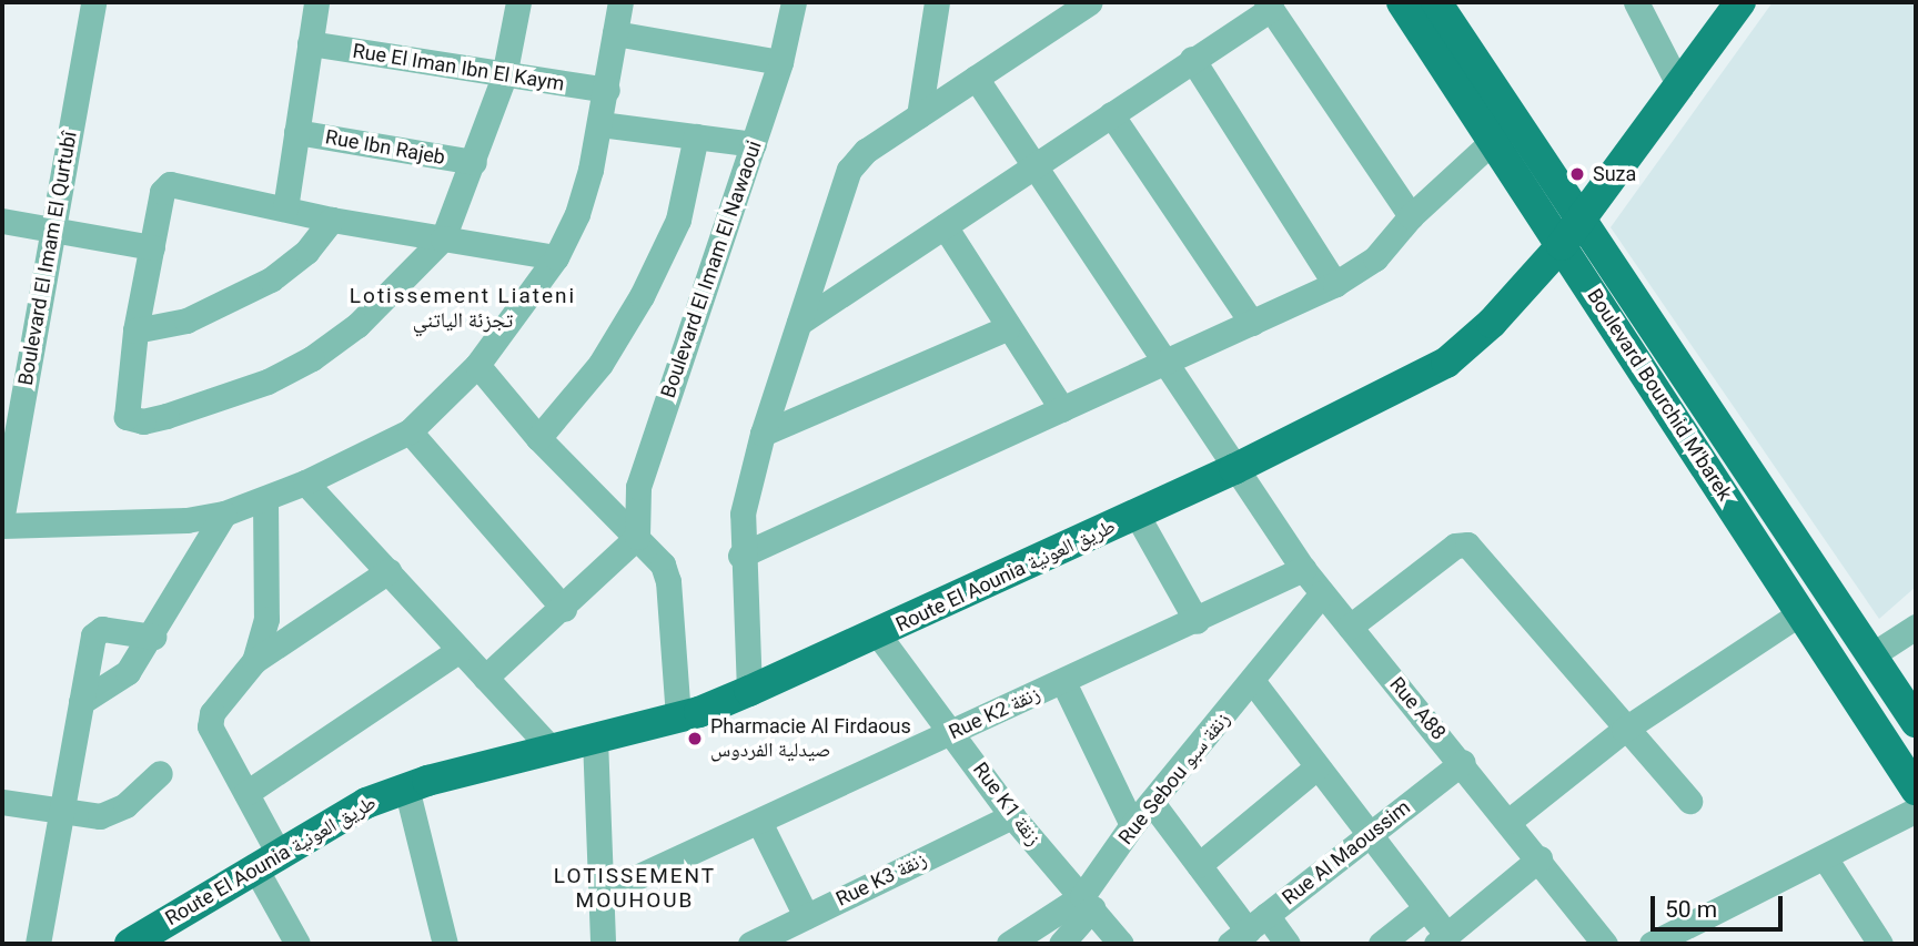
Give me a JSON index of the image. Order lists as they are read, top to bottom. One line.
{"streets":{"main road":["Boulevard Bourchid M'barek","Route El Aounia طريق العونية"],"street":["Rue El Iman Ibn El Kaym","Rue Ibn Rajeb","Boulevard El Imam El Qurtubî","Boulevard El Imam El Nawaoui","Rue A88","Rue K2 زنقة","Rue Sebou زنقة سبو","Rue K1 زنقة","Rue Al Maoussim","Rue K3 زنقة"]},"crossings":[["Boulevard Bourchid M'barek","Route El Aounia طريق العونية"],["Route El Aounia طريق العونية","Rue A88"],["Route El Aounia طريق العونية","Rue K1 زنقة"],["Rue A88","Rue K2 زنقة"],["Rue A88","Rue Sebou زنقة سبو"],["Rue A88","Rue Al Maoussim"],["Rue K2 زنقة","Rue K1 زنقة"],["Rue Sebou زنقة سبو","Rue K1 زنقة"],["Rue K1 زنقة","Rue K3 زنقة"]],"districts":["Lotissement Liateni تجزئة الياتني","LOTISSEMENT MOUHOUB"],"places":["Suza","Pharmacie Al Firdaous صيدلية الفردوس"],"scale_bar":"50 m"}
